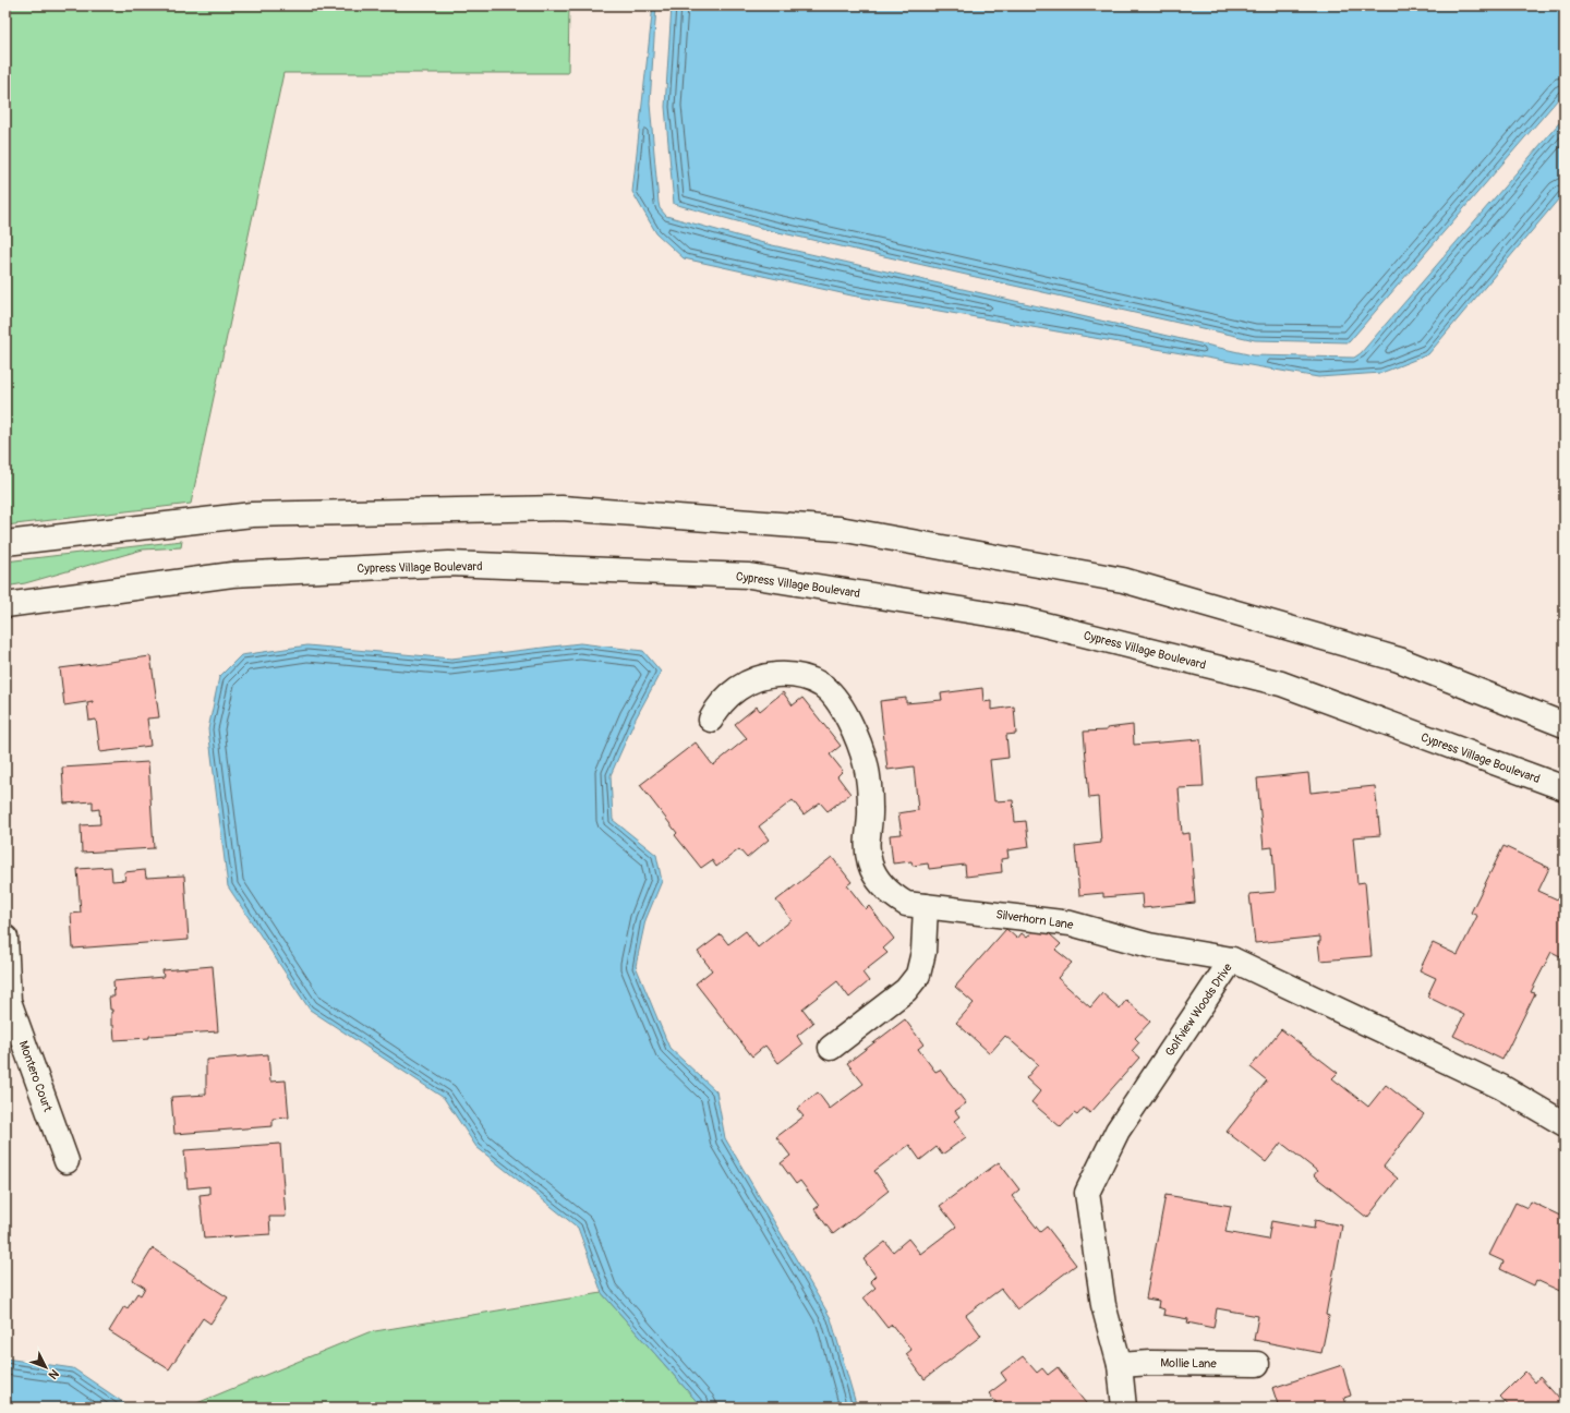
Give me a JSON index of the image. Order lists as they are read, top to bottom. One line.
{"streets":{"street":["Cypress Village Boulevard","Silverhorn Lane","Golfview Woods Drive","Montero Court","Mollie Lane"]},"crossings":[["Silverhorn Lane","Golfview Woods Drive"],["Golfview Woods Drive","Mollie Lane"]],"north":"bottom right"}
